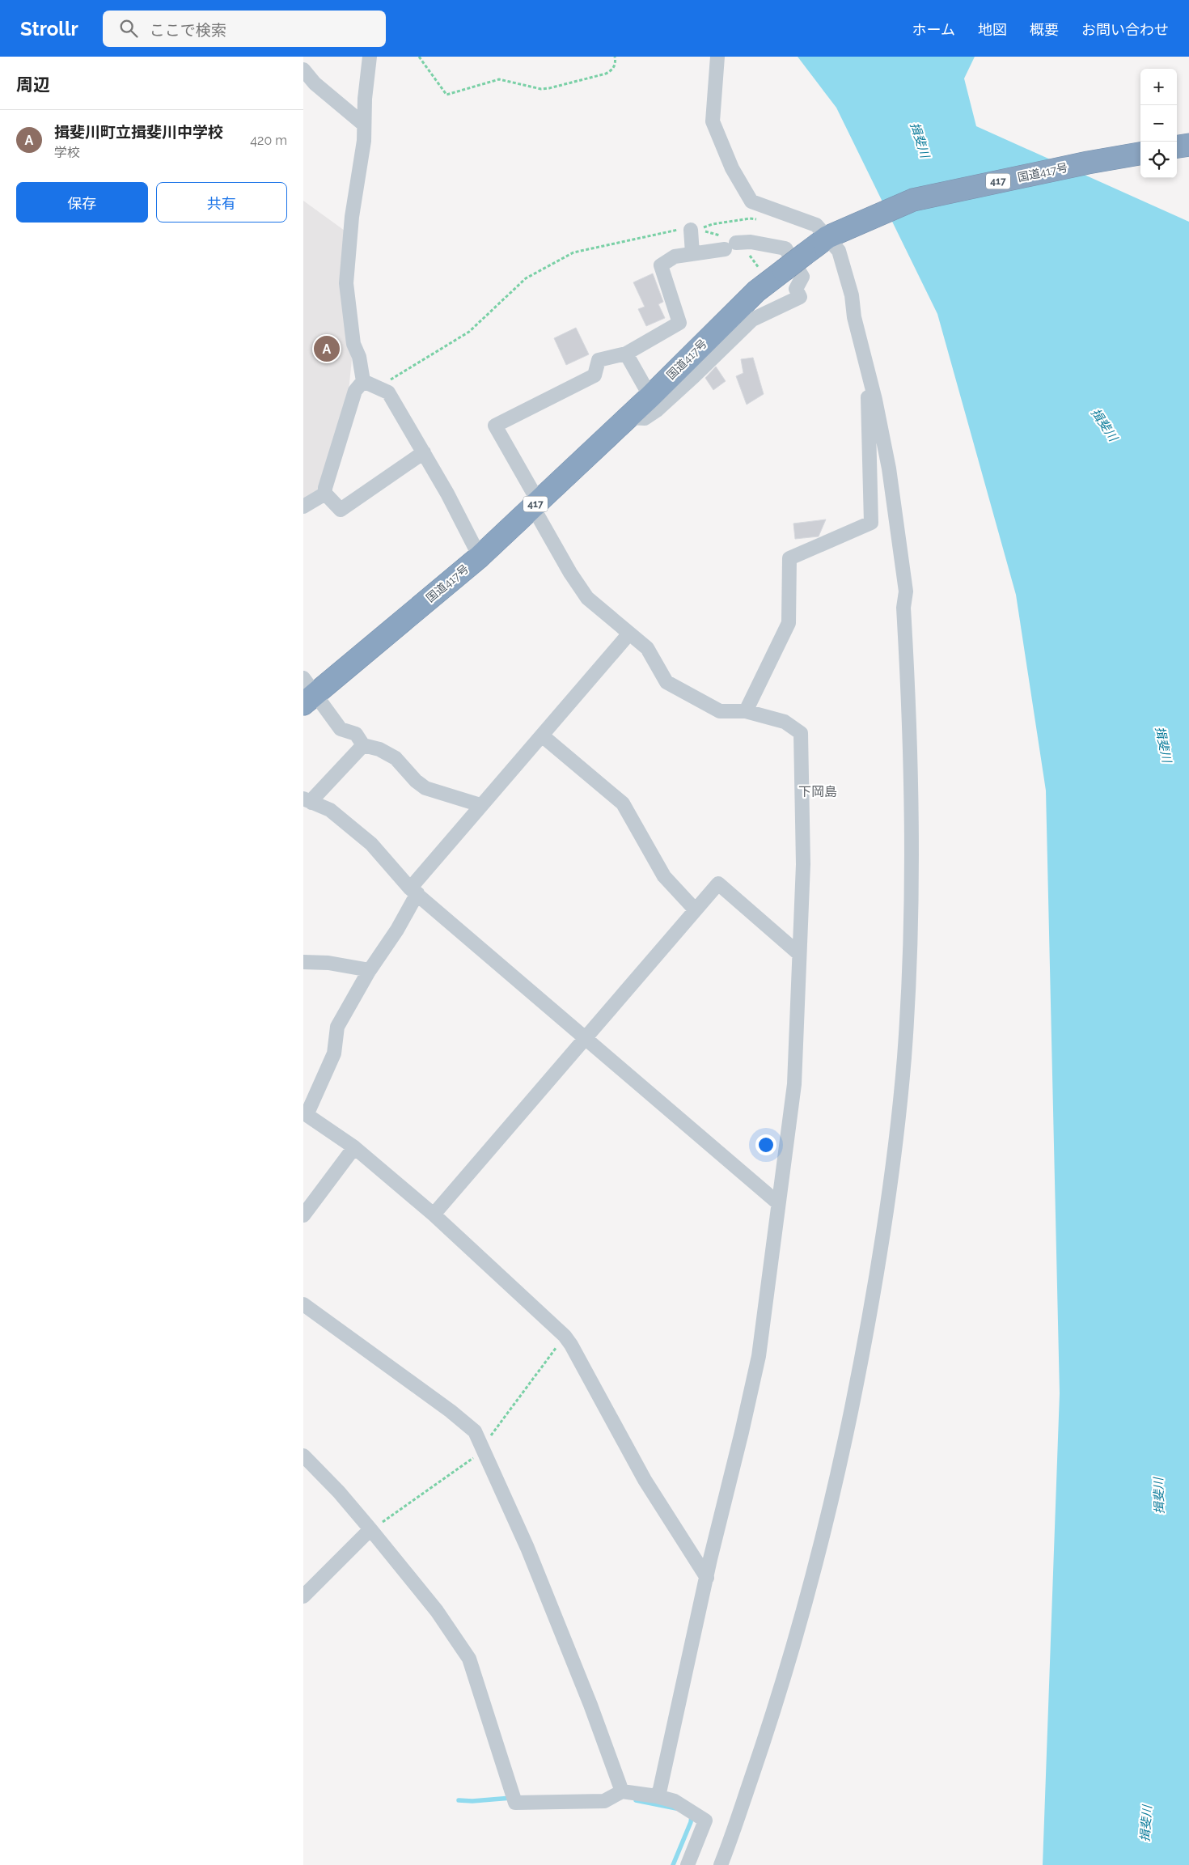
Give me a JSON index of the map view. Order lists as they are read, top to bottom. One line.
{"streets":{"highway":["国道417号","417"]},"districts":["下岡島"],"water":["揖斐川"],"page":{"header":"Strollr","search":"ここで検索","nav":["ホーム","地図","概要","お問い合わせ"],"heading":"周辺","map_buttons":["+","−"],"list":[{"mark":"A","name":"揖斐川町立揖斐川中学校","note":"学校","value":"420 m"}],"buttons":["保存","共有"],"pins":"A"}}
